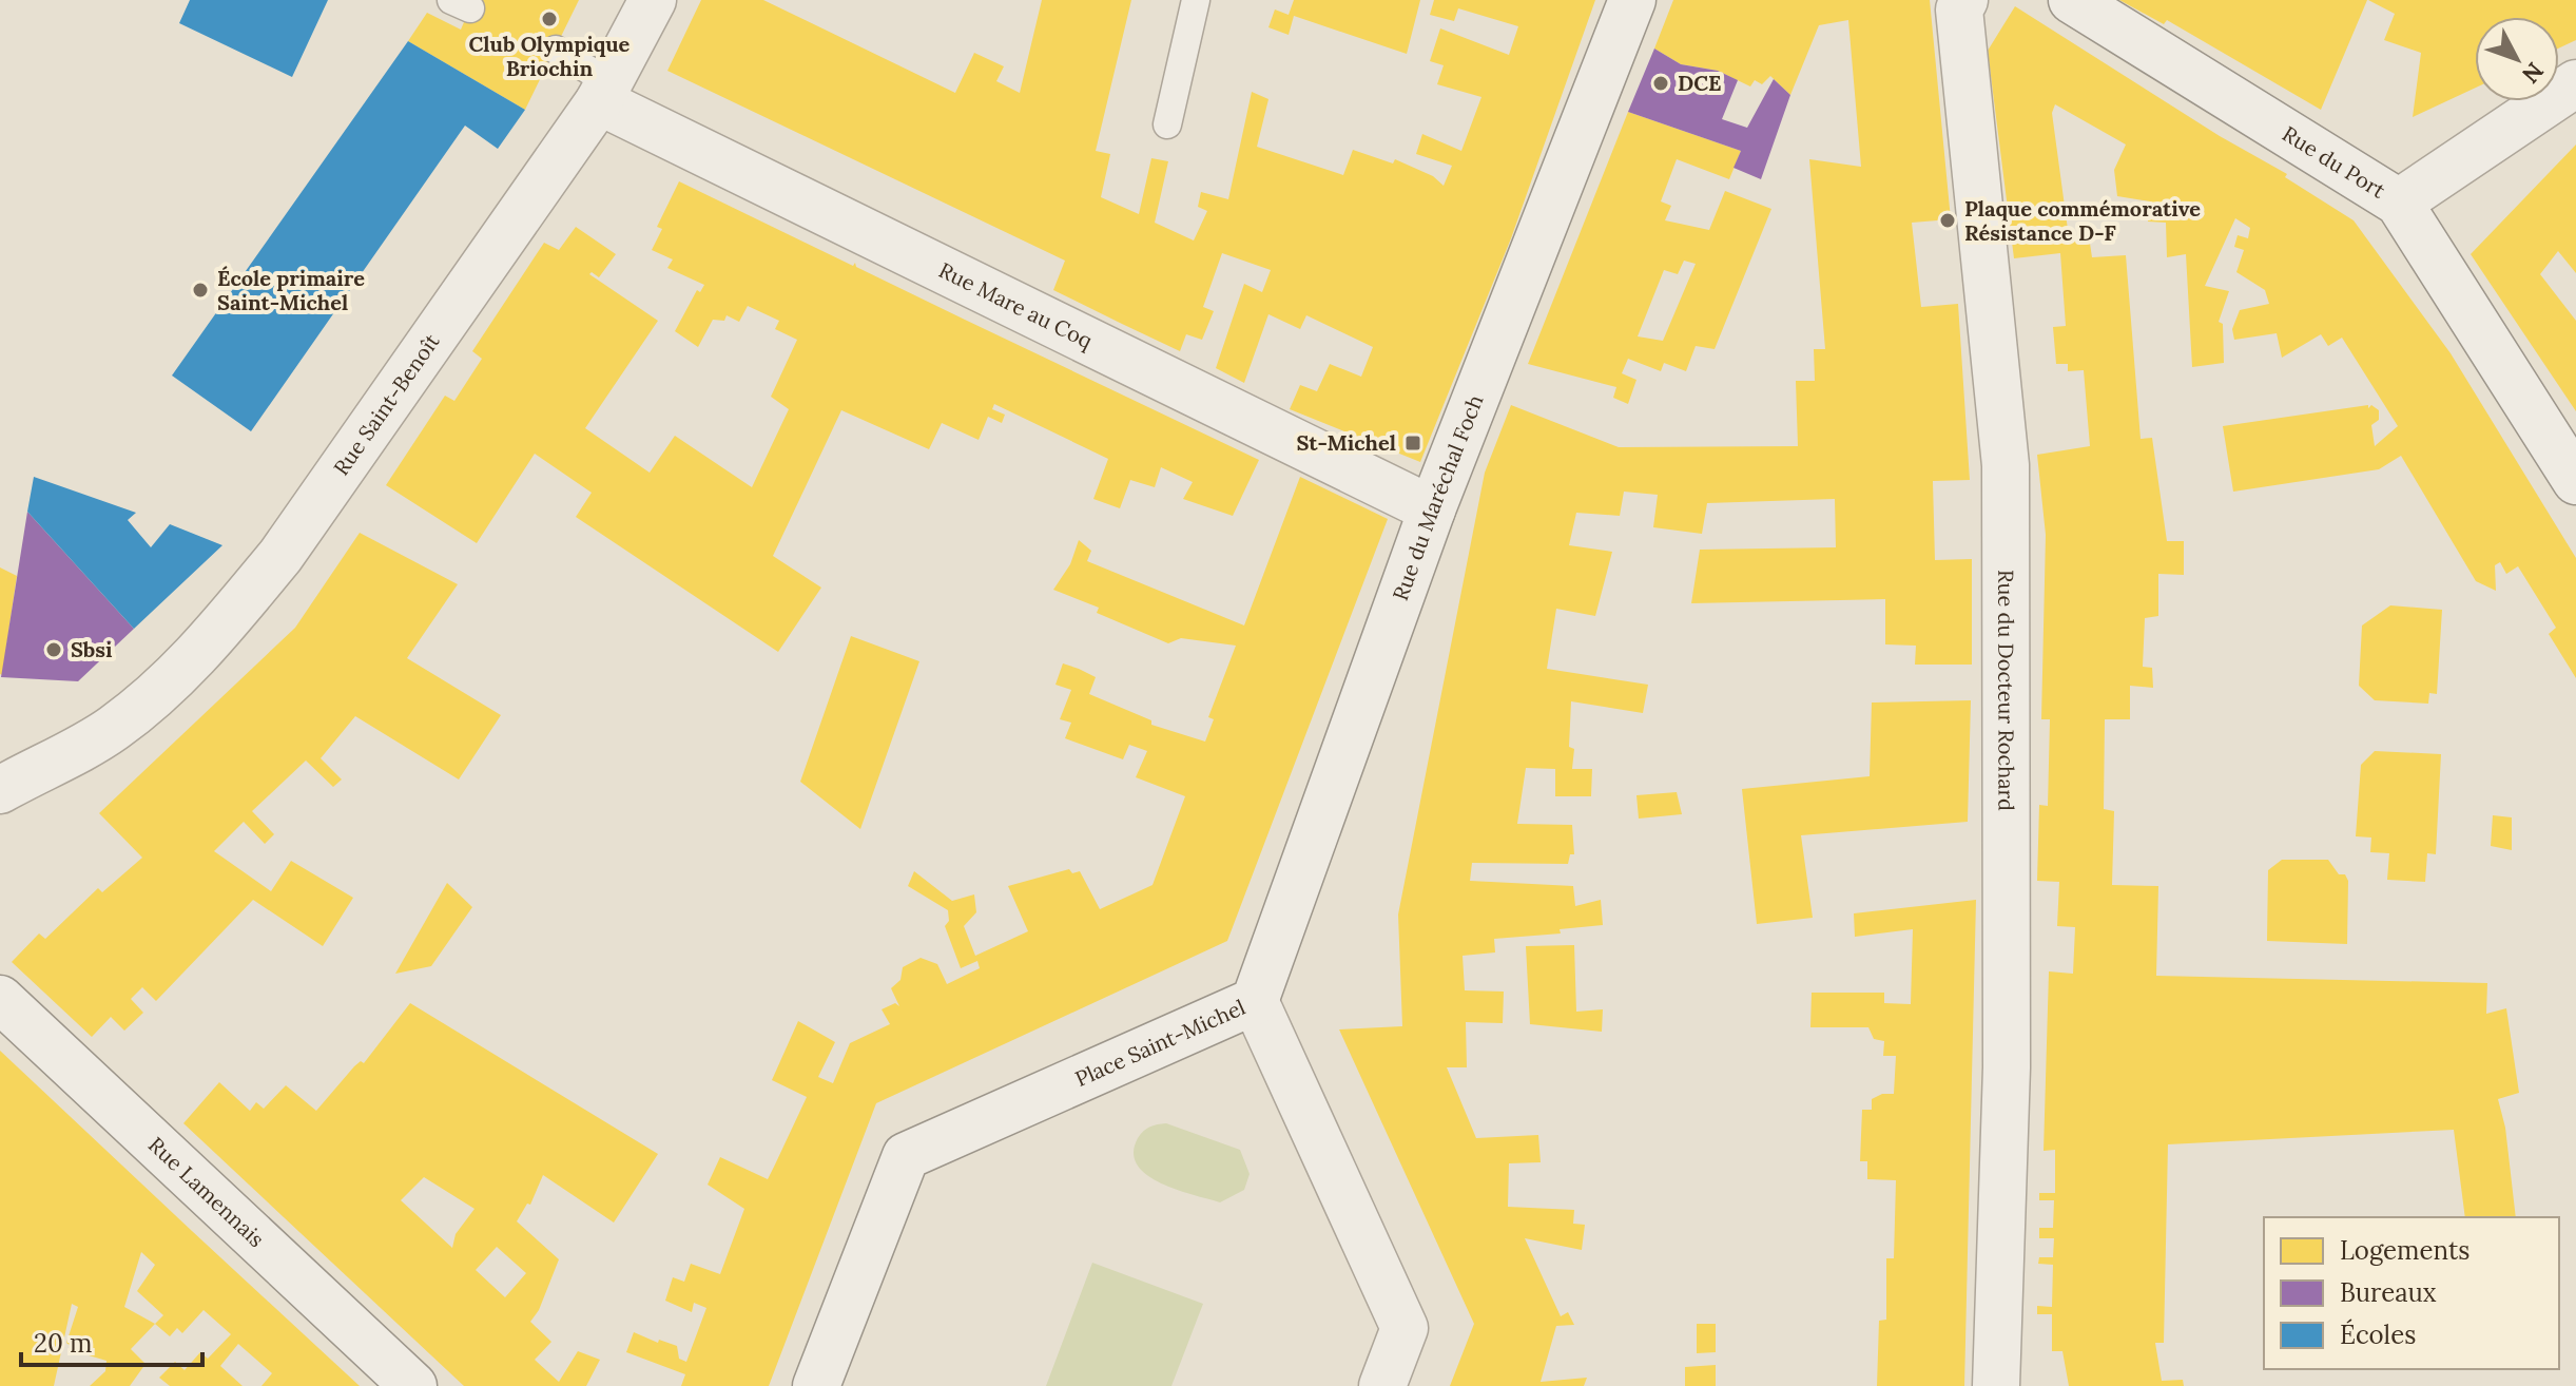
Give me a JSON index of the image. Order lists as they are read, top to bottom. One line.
{"streets":{"street":["Rue du Port","Rue Mare au Coq","Rue Saint-Benoît","Rue du Maréchal Foch","Rue du Docteur Rochard","Place Saint-Michel","Rue Lamennais"]},"crossings":[["Rue Mare au Coq","Rue Saint-Benoît"],["Rue Mare au Coq","Rue du Maréchal Foch"],["Rue du Maréchal Foch","Place Saint-Michel"]],"places":{"other":["Club Olympique Briochin","DCE","Plaque commémorative Résistance D-F","École primaire Saint-Michel","Sbsi"],"transit":["St-Michel"]},"legend":["Logements","Bureaux","Écoles"],"scale_bar":"20 m","north":"bottom right"}
